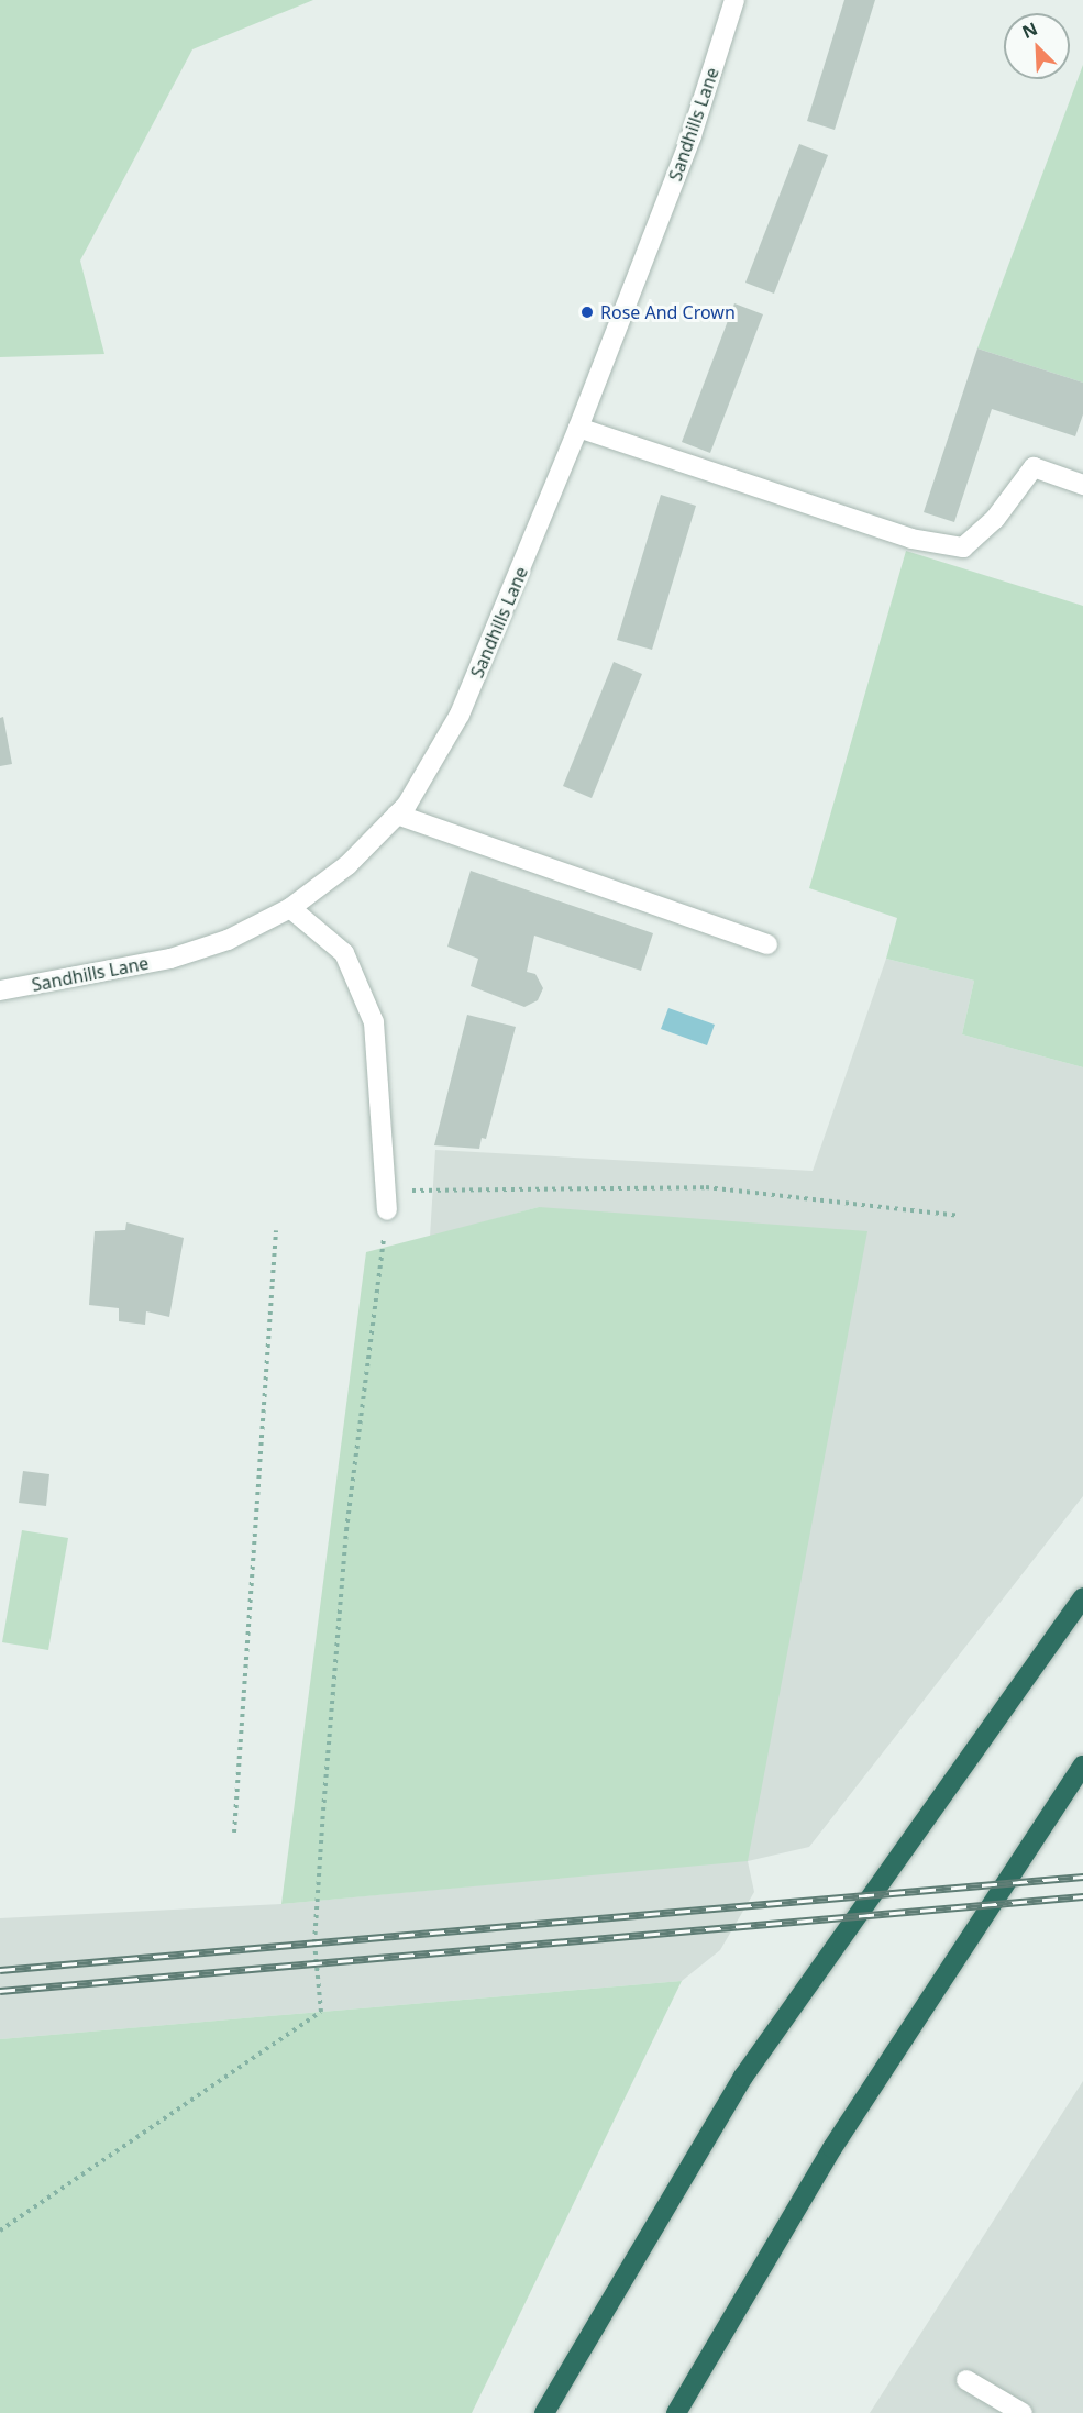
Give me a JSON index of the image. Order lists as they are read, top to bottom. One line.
{"streets":{"main road":["Sandhills Lane"]},"places":["Rose And Crown"],"north":"top left"}
